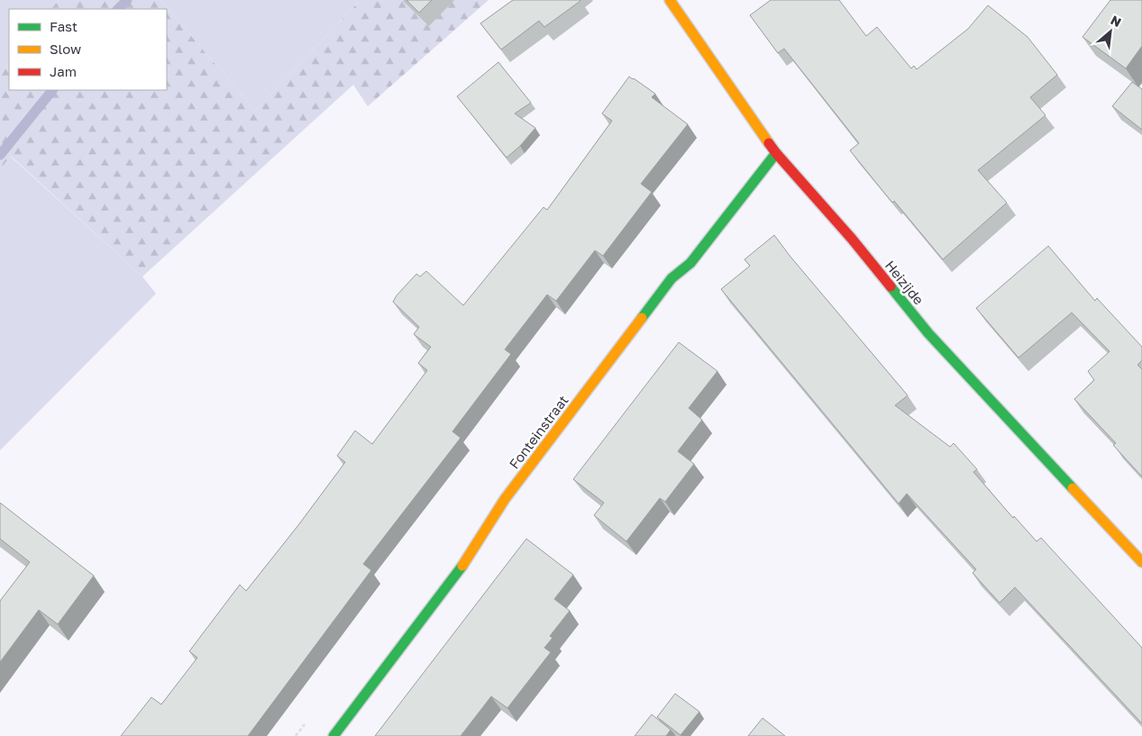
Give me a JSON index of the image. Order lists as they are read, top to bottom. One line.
{"streets":{"street":["Heizijde","Fonteinstraat"]},"crossings":[["Heizijde","Fonteinstraat"]],"legend":["Fast","Slow","Jam"],"north":"top right"}
